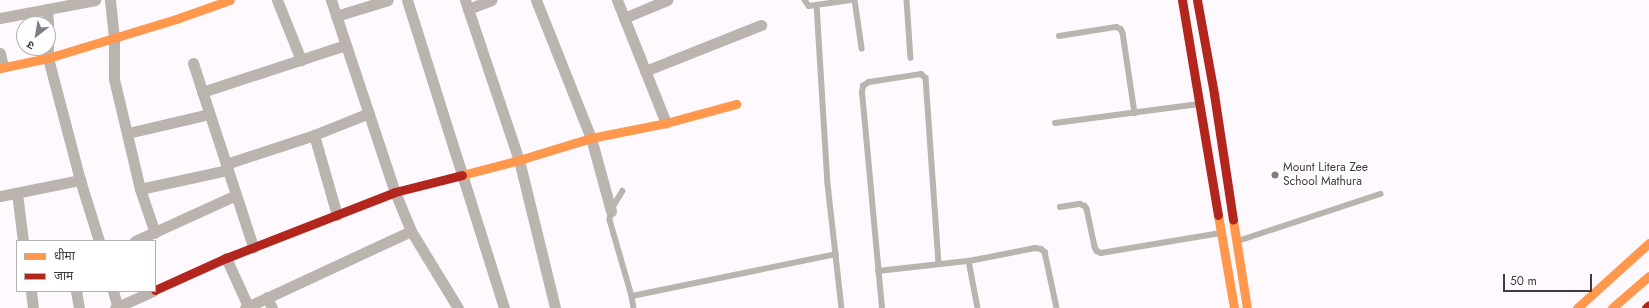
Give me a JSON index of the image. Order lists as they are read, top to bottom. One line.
{"places":["Mount Litera Zee School Mathura"],"legend":["धीमा","जाम"],"scale_bar":"50 m","north":"bottom left"}
